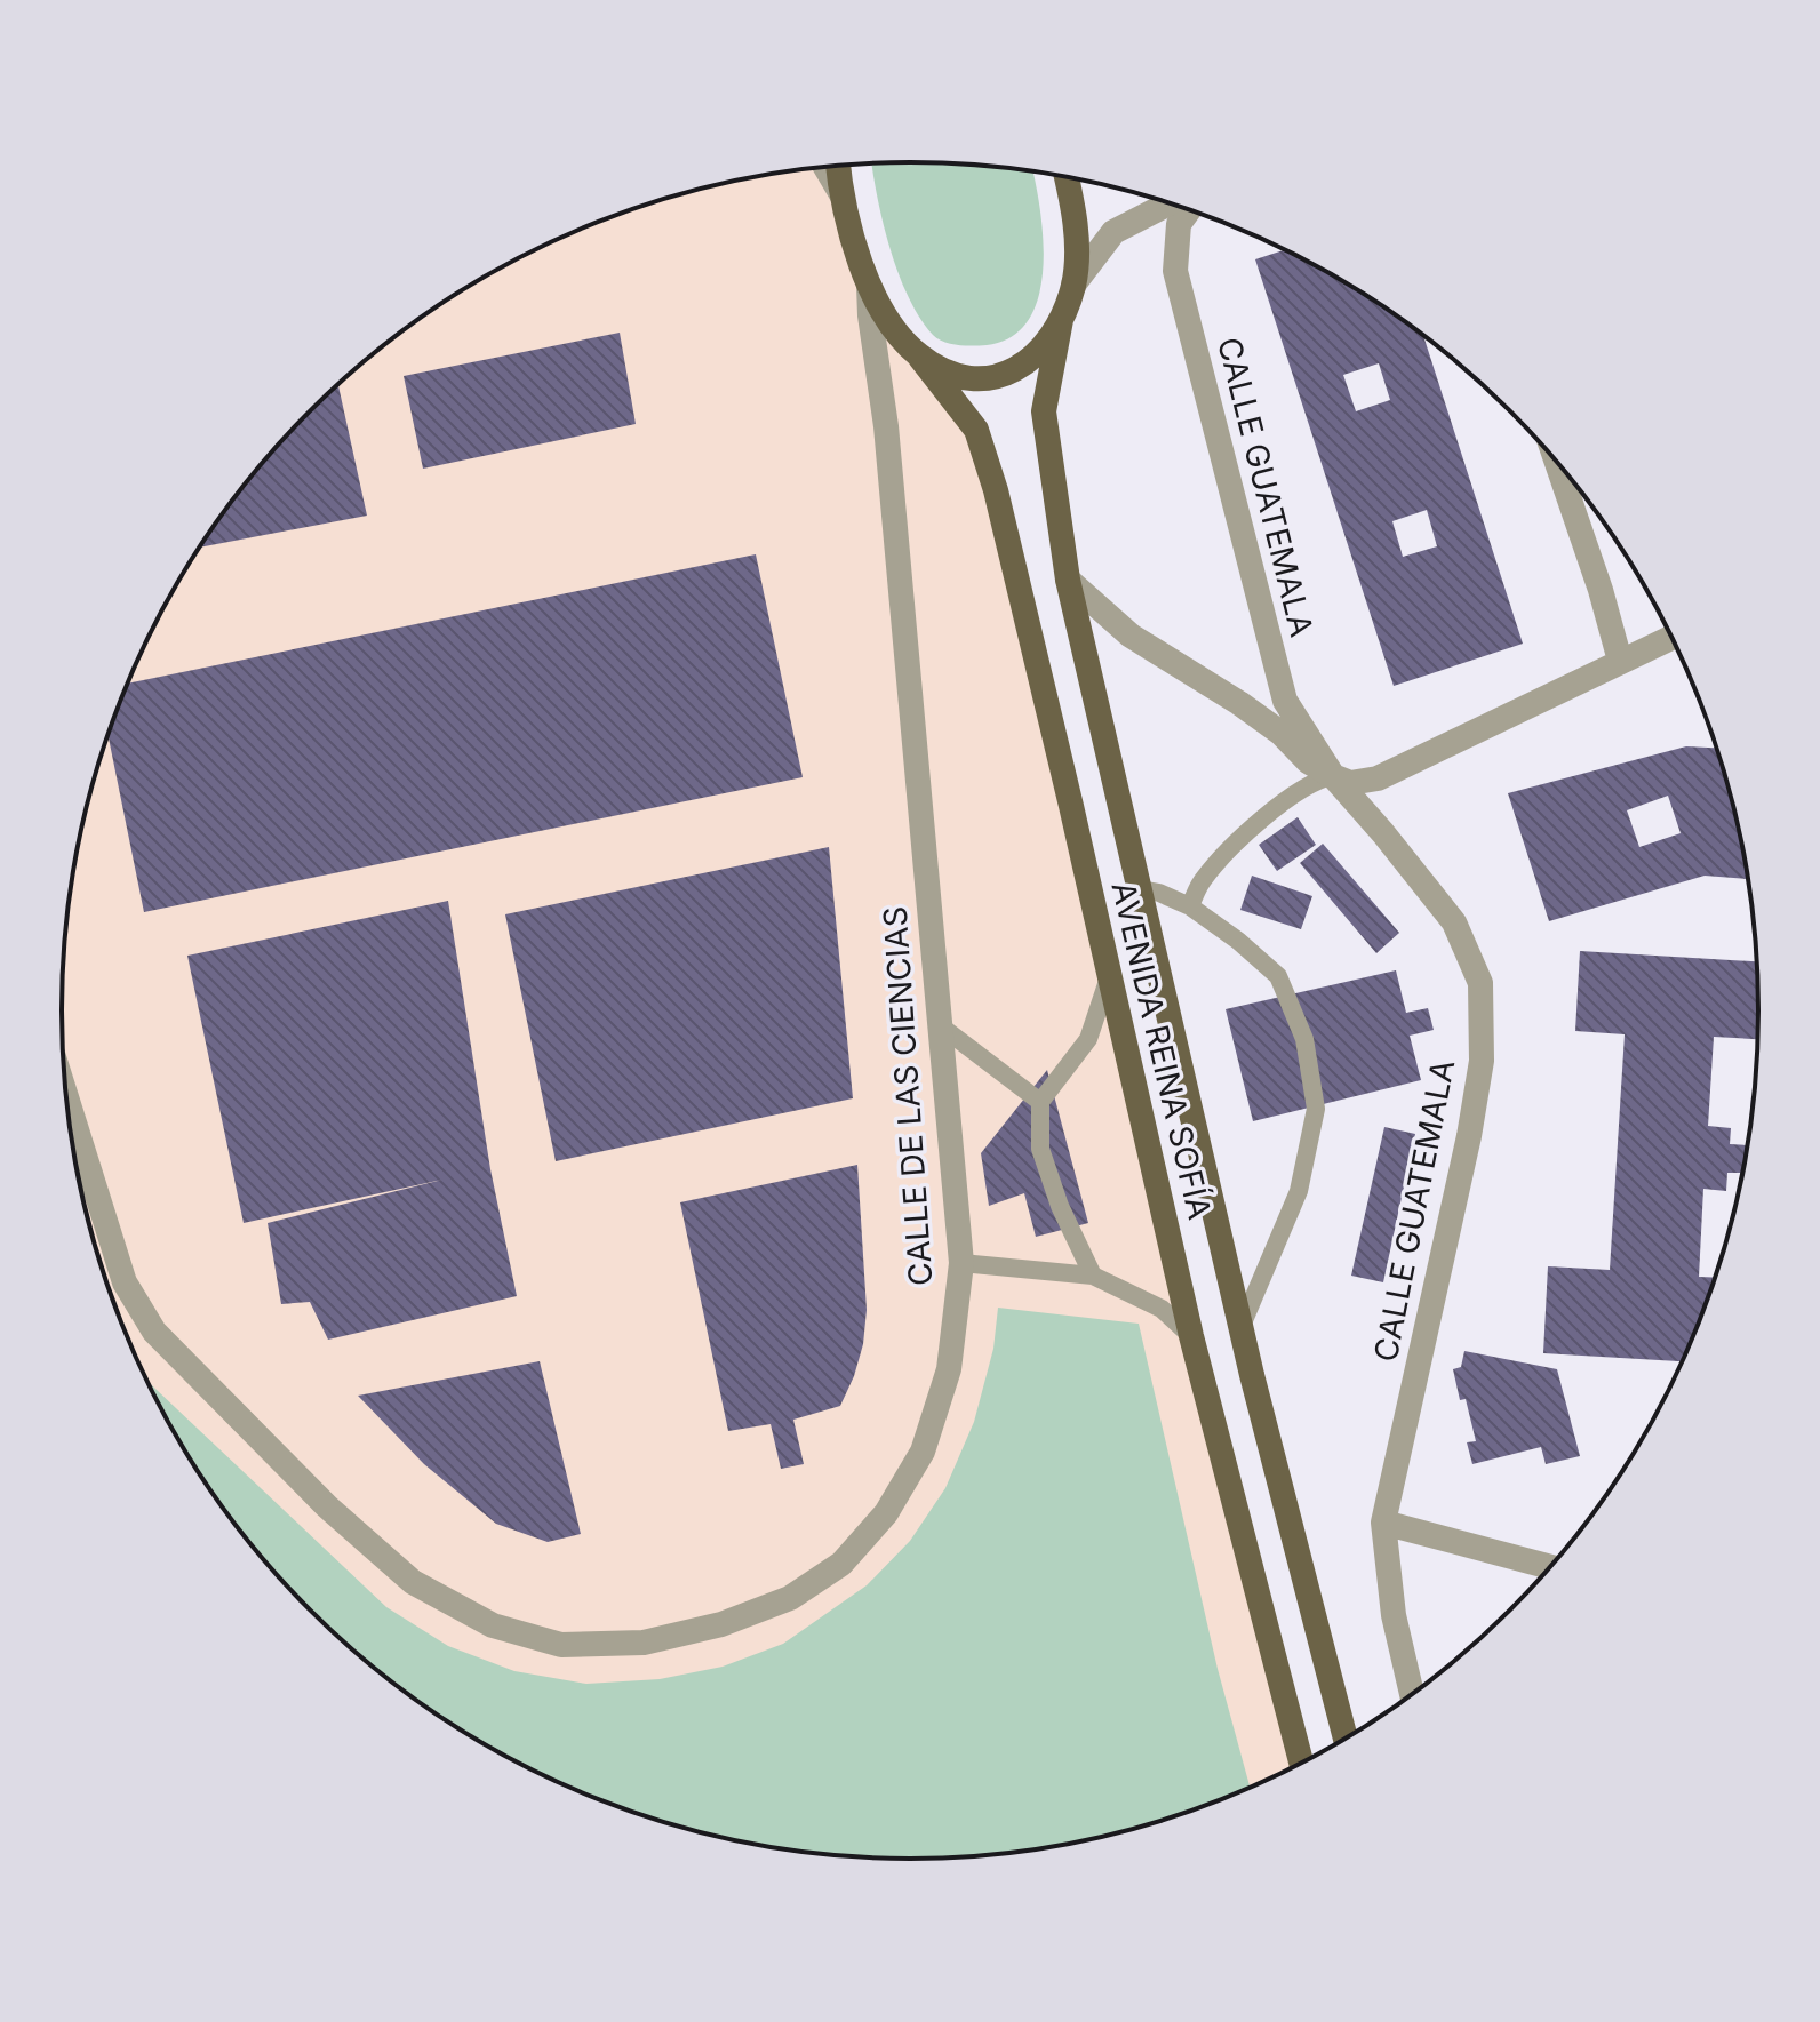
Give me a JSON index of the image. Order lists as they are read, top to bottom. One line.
{"streets":{"main road":["AVENIDA REINA SOFÍA"],"street":["CALLE GUATEMALA","CALLE DE LAS CIENCIAS"]},"crossings":[["AVENIDA REINA SOFÍA","CALLE DE LAS CIENCIAS"]]}
